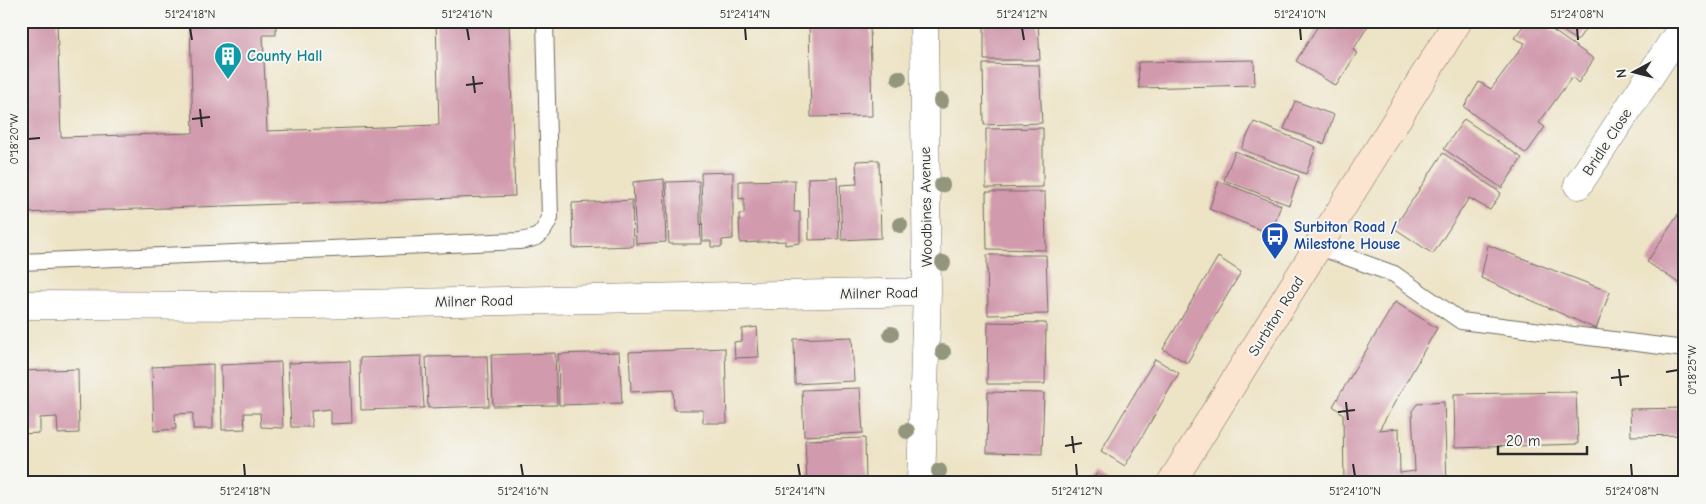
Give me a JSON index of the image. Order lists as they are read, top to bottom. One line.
{"streets":{"main road":["Surbiton Road"],"street":["Bridle Close","Woodbines Avenue","Milner Road"]},"crossings":[["Woodbines Avenue","Milner Road"]],"places":{"building":["County Hall"],"bus stop":["Surbiton Road / Milestone House"]},"scale_bar":"20 m","north":"left","coordinates":["51°24'18\"N","51°24'16\"N","51°24'14\"N","51°24'12\"N","51°24'10\"N","51°24'08\"N","0°18'20\"W","0°18'25\"W"]}
